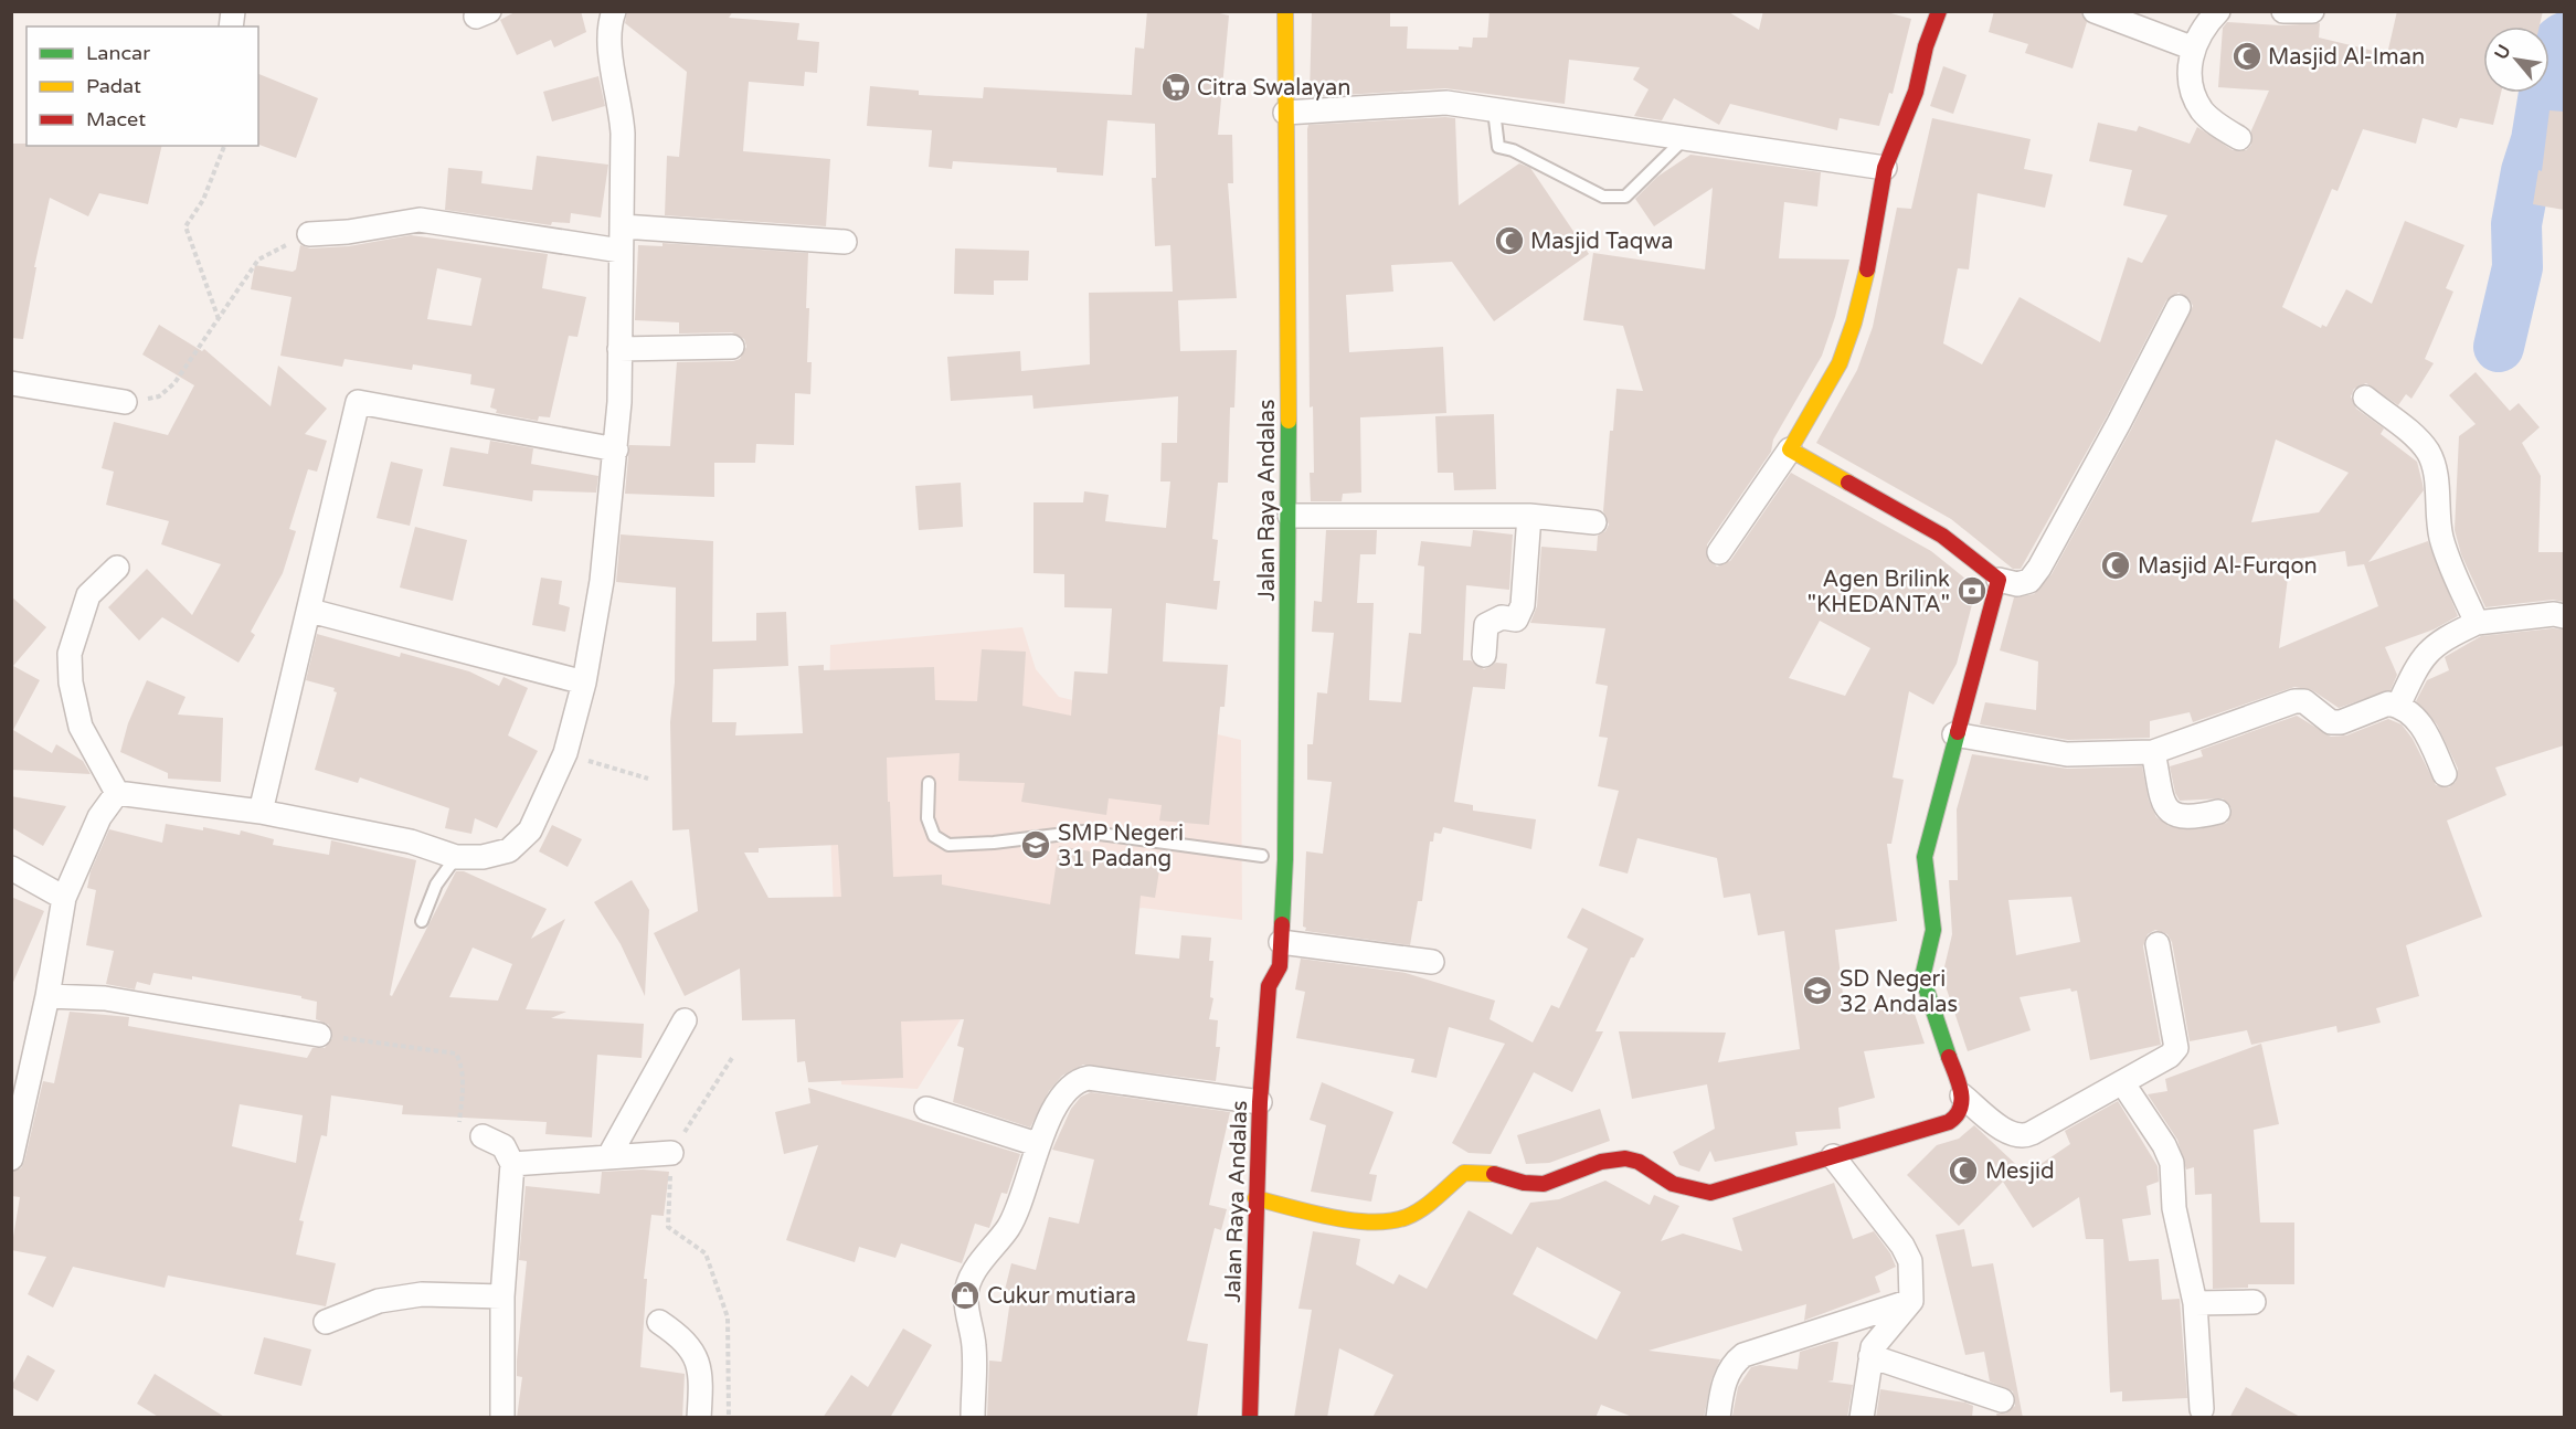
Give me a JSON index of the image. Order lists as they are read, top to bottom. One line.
{"streets":{"street":["Jalan Raya Andalas"]},"places":{"mosque":["Masjid Al-Iman","Masjid Taqwa","Masjid Al-Furqon","Mesjid"],"supermarket":["Citra Swalayan"],"bank":["Agen Brilink \"KHEDANTA\""],"school or university":["SMP Negeri 31 Padang","SD Negeri 32 Andalas"],"shop":["Cukur mutiara"]},"legend":["Lancar","Padat","Macet"],"north":"top left"}
